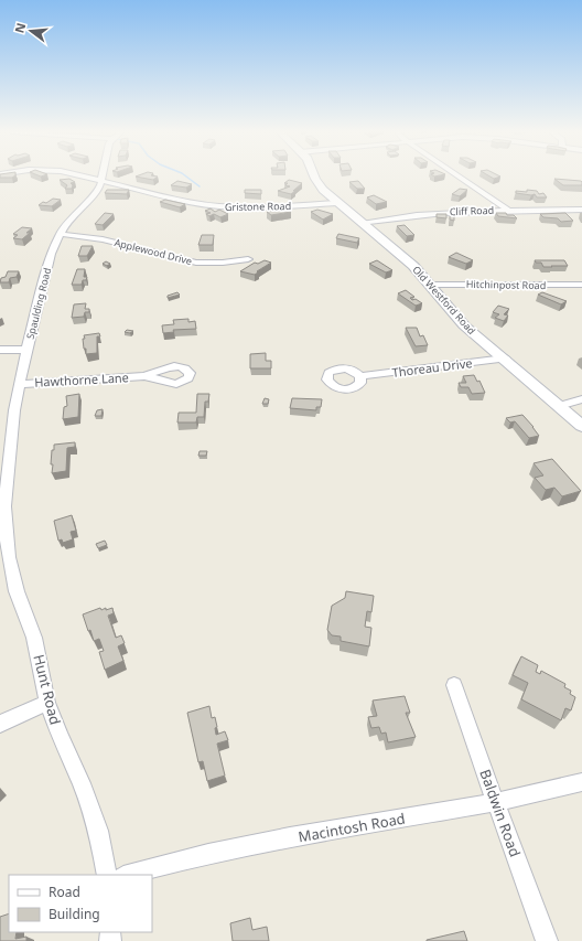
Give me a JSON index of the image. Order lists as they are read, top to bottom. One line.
{"streets":{"main road":["Old Westford Road"],"street":["Gristone Road","Cliff Road","Applewood Drive","Hitchinpost Road","Spaulding Road","Thoreau Drive","Hawthorne Lane","Hunt Road","Baldwin Road","Macintosh Road"]},"crossings":[["Gristone Road","Old Westford Road"],["Gristone Road","Spaulding Road"],["Cliff Road","Old Westford Road"],["Applewood Drive","Spaulding Road"],["Hitchinpost Road","Old Westford Road"],["Old Westford Road","Thoreau Drive"],["Spaulding Road","Hawthorne Lane"],["Spaulding Road","Hunt Road"],["Baldwin Road","Macintosh Road"]],"legend":["Road","Building"],"north":"left"}
